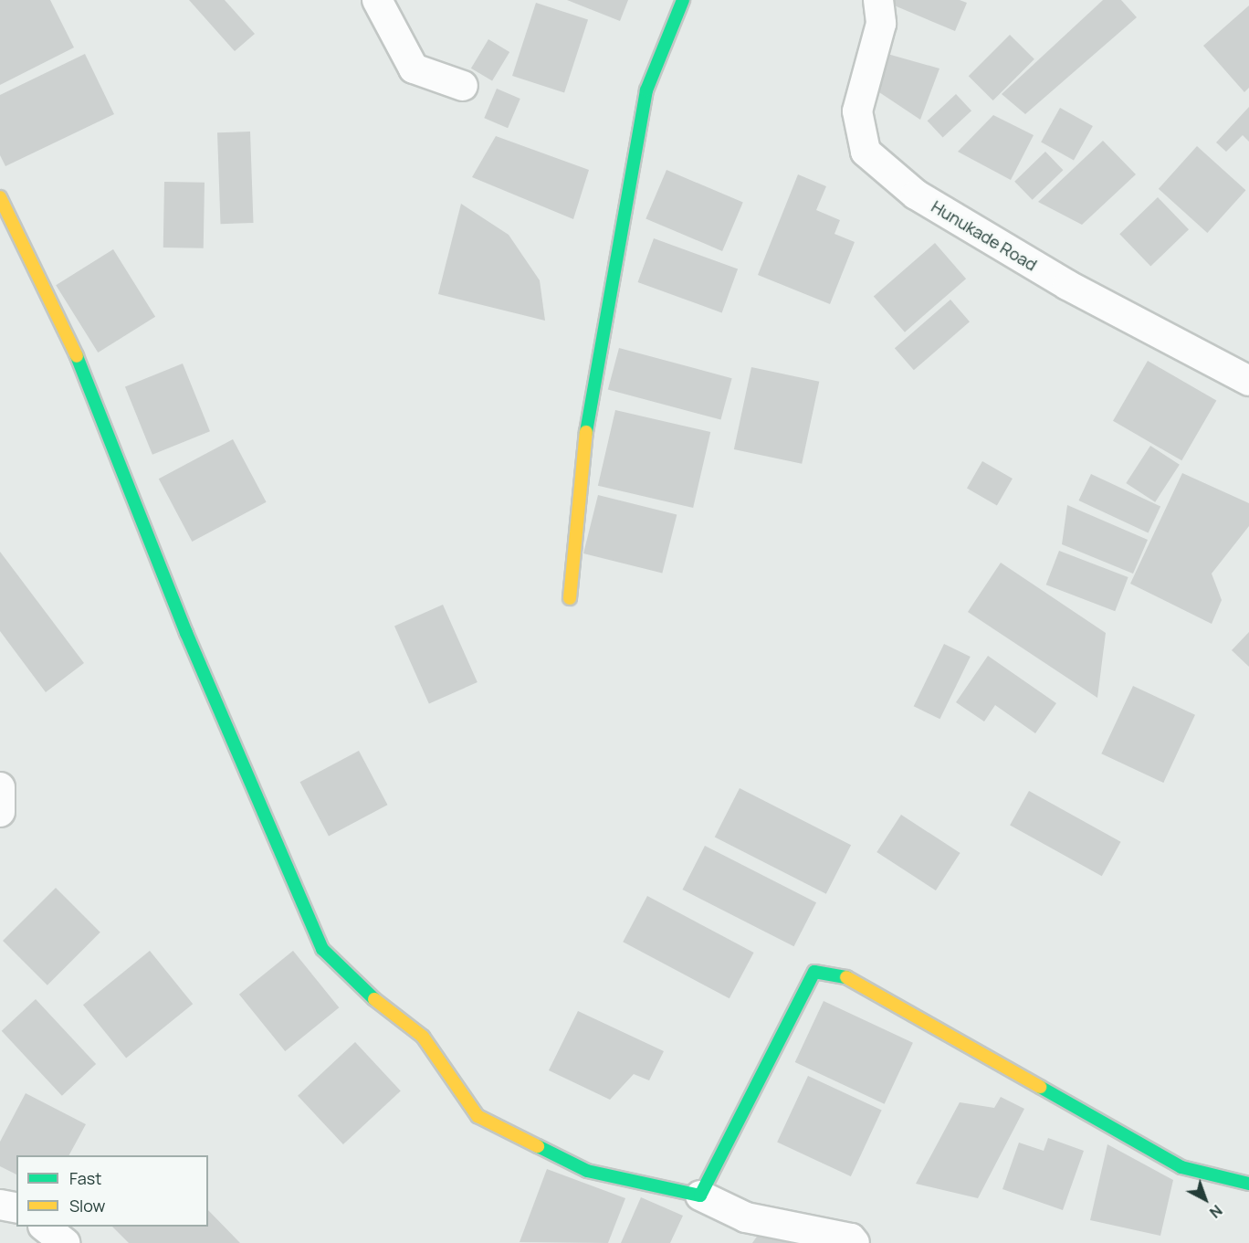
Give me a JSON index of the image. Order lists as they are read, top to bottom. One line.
{"streets":{"street":["Hunukade Road"]},"legend":["Fast","Slow"],"north":"bottom right"}
